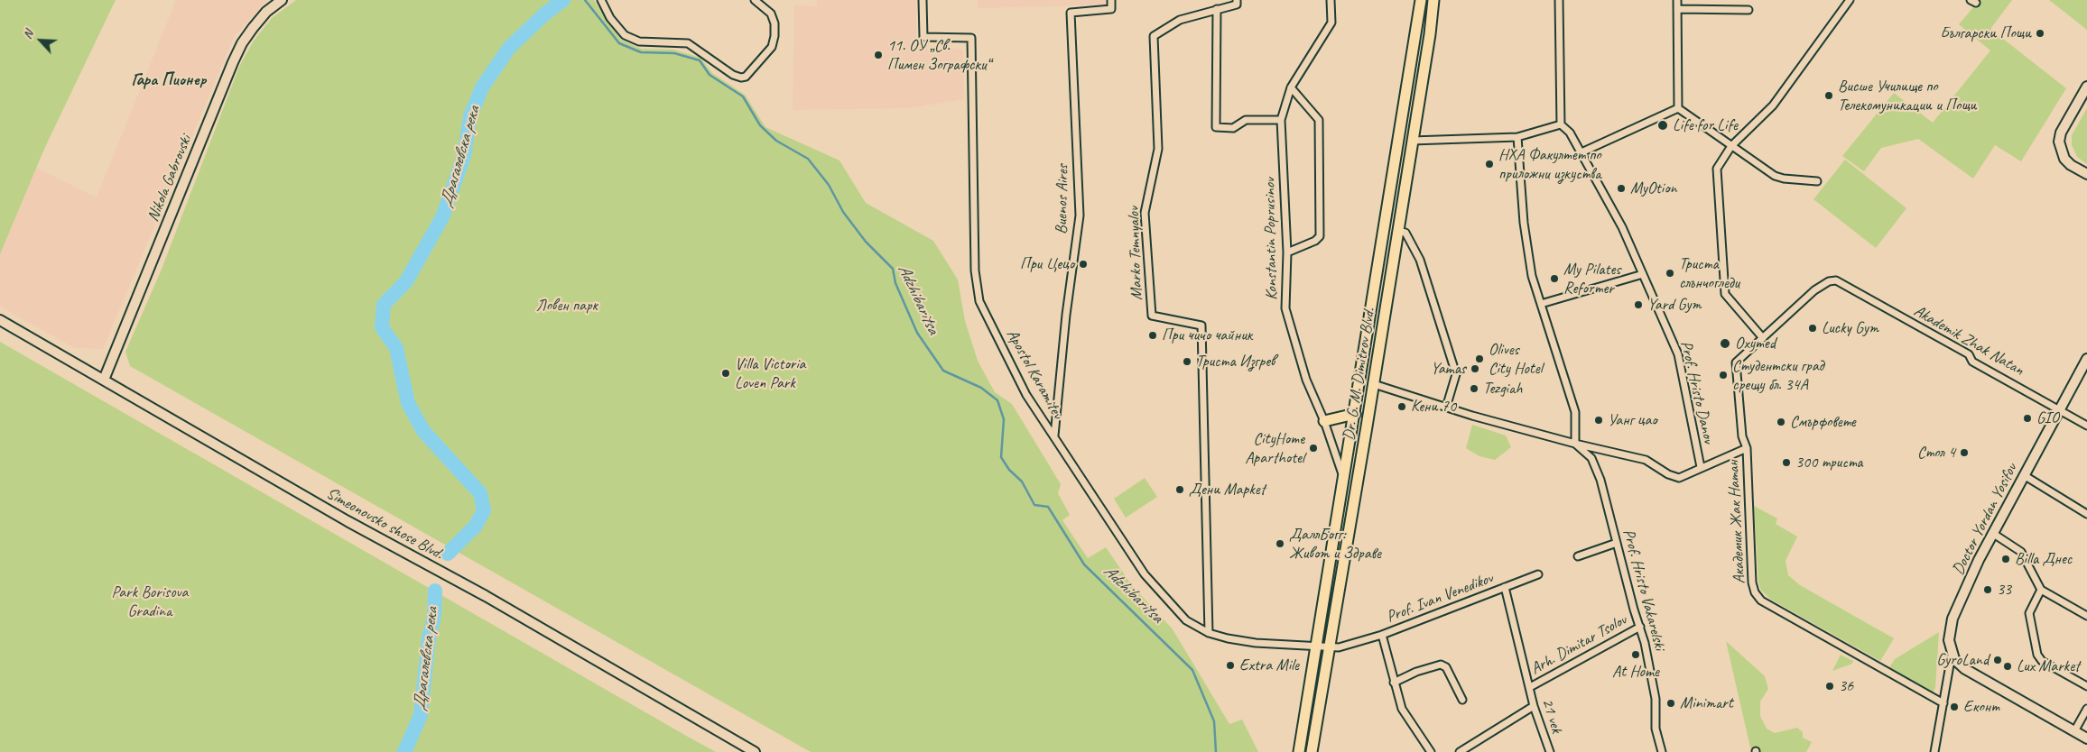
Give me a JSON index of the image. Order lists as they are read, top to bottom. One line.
{"streets":{"main road":["Dr. G. M. Dimitrov Blvd."],"street":["Nikola Gabrovski","Buenos Aires","Konstantin Poprusinov","Marko Temnyalov","Akademik Zhak Natan","Apostol Karamitev","Prof. Hristo Danov","Doctor Yordan Yosifov","Академик Жак Натан","Simeonovsko shose Blvd.","Prof. Hristo Vakarelski","Prof. Ivan Venedikov","Arh. Dimitar Tsolov","21 vek"]},"crossings":[["Nikola Gabrovski","Simeonovsko shose Blvd."],["Buenos Aires","Apostol Karamitev"],["Konstantin Poprusinov","Dr. G. M. Dimitrov Blvd."],["Marko Temnyalov","Apostol Karamitev"],["Akademik Zhak Natan","Doctor Yordan Yosifov"],["Akademik Zhak Natan","Академик Жак Натан"],["Apostol Karamitev","Dr. G. M. Dimitrov Blvd."],["Apostol Karamitev","Prof. Ivan Venedikov"],["Dr. G. M. Dimitrov Blvd.","Prof. Hristo Vakarelski"],["Dr. G. M. Dimitrov Blvd.","Prof. Ivan Venedikov"],["Prof. Hristo Danov","Prof. Hristo Vakarelski"],["Doctor Yordan Yosifov","Академик Жак Натан"],["Академик Жак Натан","Prof. Hristo Vakarelski"],["Prof. Hristo Vakarelski","Arh. Dimitar Tsolov"],["Prof. Ivan Venedikov","21 vek"],["Arh. Dimitar Tsolov","21 vek"]],"districts":["Гара Пионер"],"water":["Драгалевска река","Adzhibaritsa"],"parks":["Ловен парк","Park Borisova Gradina"],"places":["Български Пощи","11. ОУ „Св. Пимен Зографски“","Висше Училище по Телекомуникации и Пощи","Life for Life","НХА Факултет по приложни изкуства","MyOtion","При Цецо","Триста слънчогледи","My Pilates Reformer","Yard Gym","Lucky Gym","При чичо чайник","Oxymed","Olives City Hotel","Триста Изгрев","Yamas","Villa Victoria Loven Park","Студентски град срещу бл. 34А","Tezgiah","Кени 70","GIO","Уанг цао","Смърфовете","CityHome Aparthotel","Стол 4","300 триста","Дени Mapket","ДаллБогг: Живот и Здраве","Billa Днес","33","At Home","GyroLand","Extra Mile","Lux Market","36","Minimart","Еконт"],"north":"top left"}
